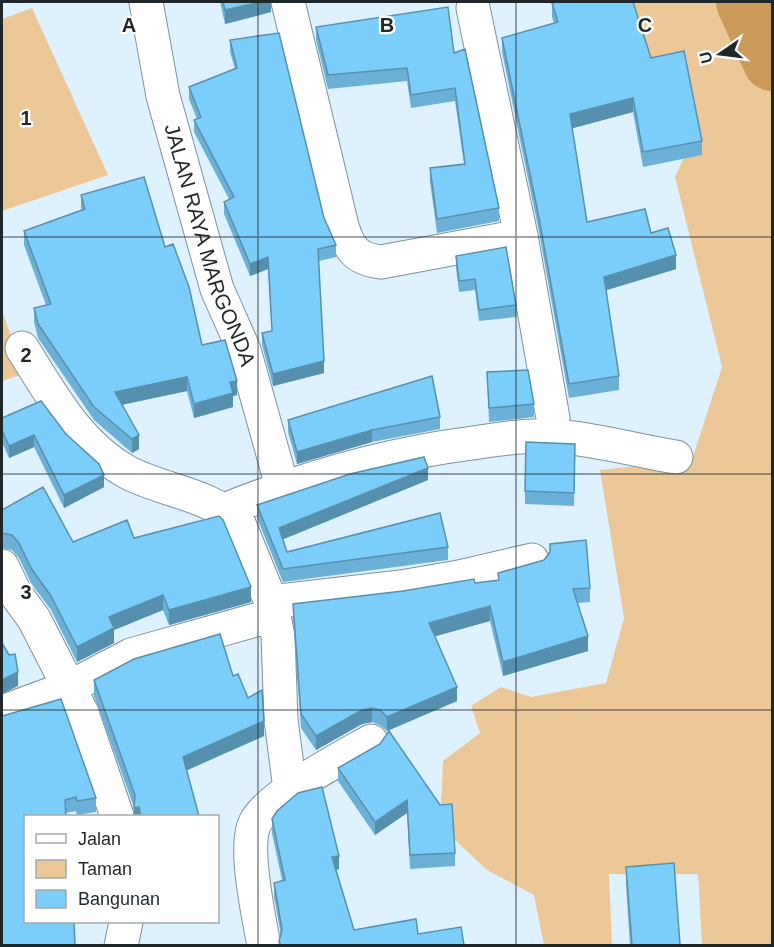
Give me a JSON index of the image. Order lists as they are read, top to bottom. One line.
{"streets":{"street":["JALAN RAYA MARGONDA"]},"legend":["Jalan","Taman","Bangunan"],"north":"left","grid":{"columns":["A","B","C"],"rows":["1","2","3"]}}
